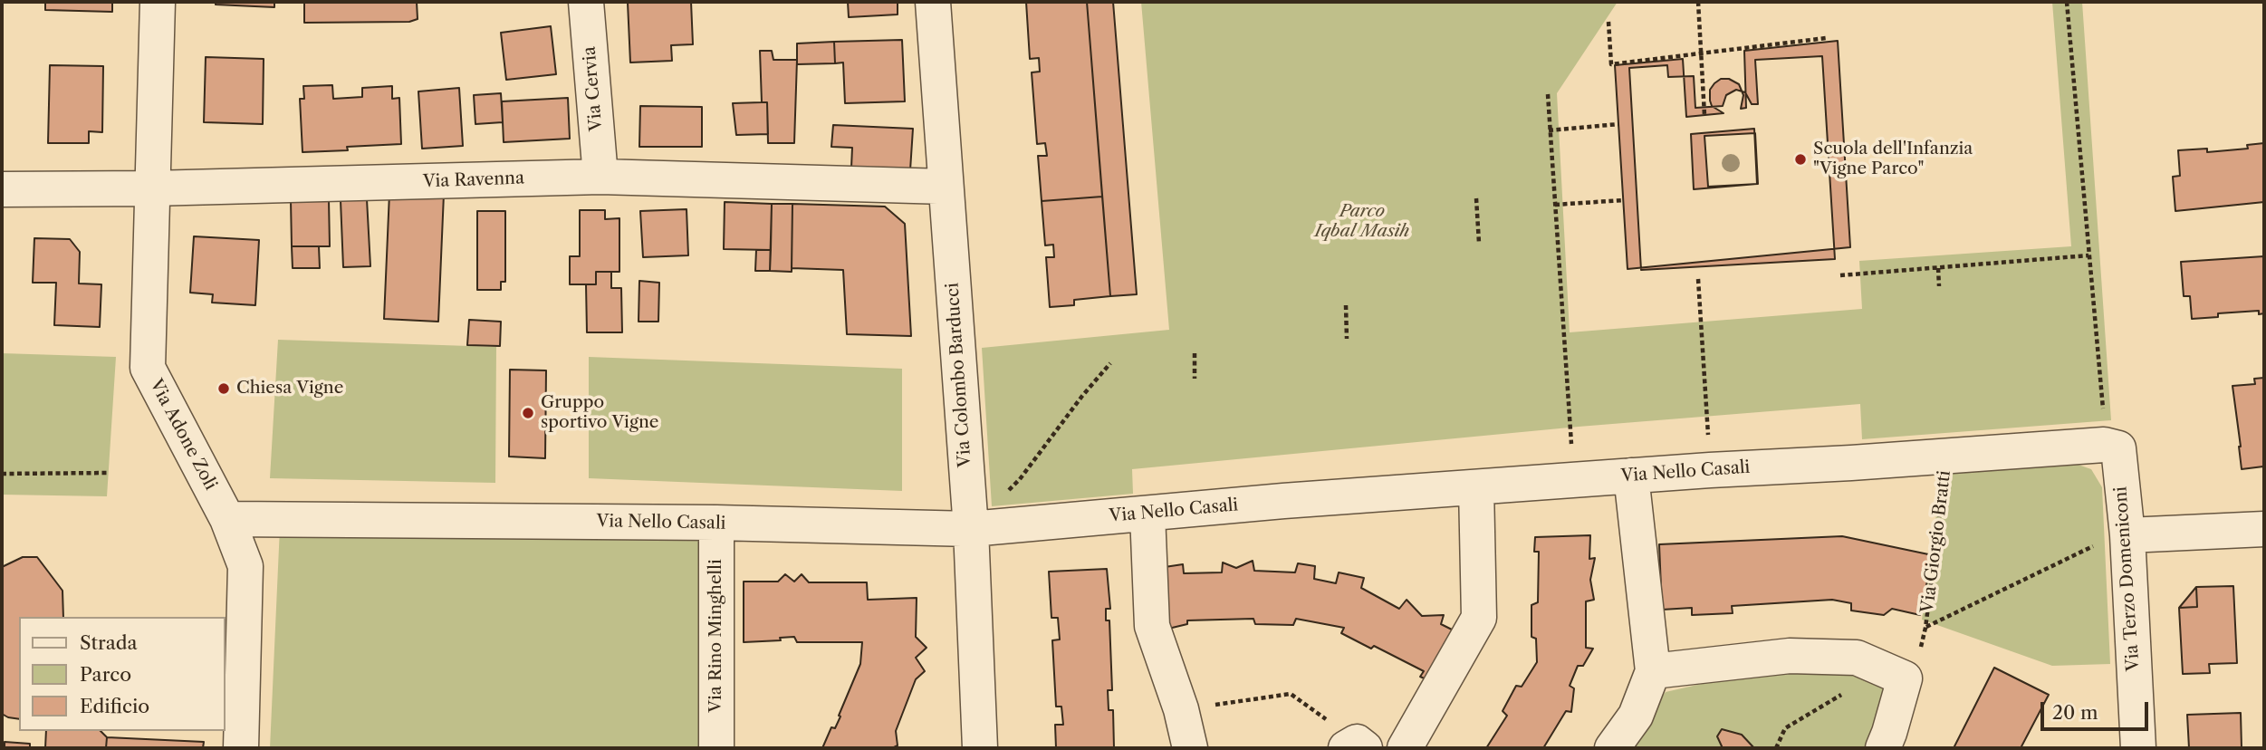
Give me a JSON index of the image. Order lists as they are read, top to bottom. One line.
{"streets":{"street":["Via Cervia","Via Ravenna","Via Colombo Barducci","Via Adone Zoli","Via Nello Casali","Via Terzo Domeniconi","Via Rino Minghelli"],"path":["Via Giorgio Bratti"]},"crossings":[["Via Cervia","Via Ravenna"],["Via Ravenna","Via Colombo Barducci"],["Via Ravenna","Via Adone Zoli"],["Via Colombo Barducci","Via Nello Casali"],["Via Adone Zoli","Via Nello Casali"],["Via Nello Casali","Via Giorgio Bratti"],["Via Nello Casali","Via Terzo Domeniconi"],["Via Nello Casali","Via Rino Minghelli"],["Via Giorgio Bratti","Via Terzo Domeniconi"]],"parks":["Parco Iqbal Masih"],"places":["Scuola dell'Infanzia \"Vigne Parco\"","Chiesa Vigne","Gruppo sportivo Vigne"],"legend":["Strada","Parco","Edificio"],"scale_bar":"20 m"}
